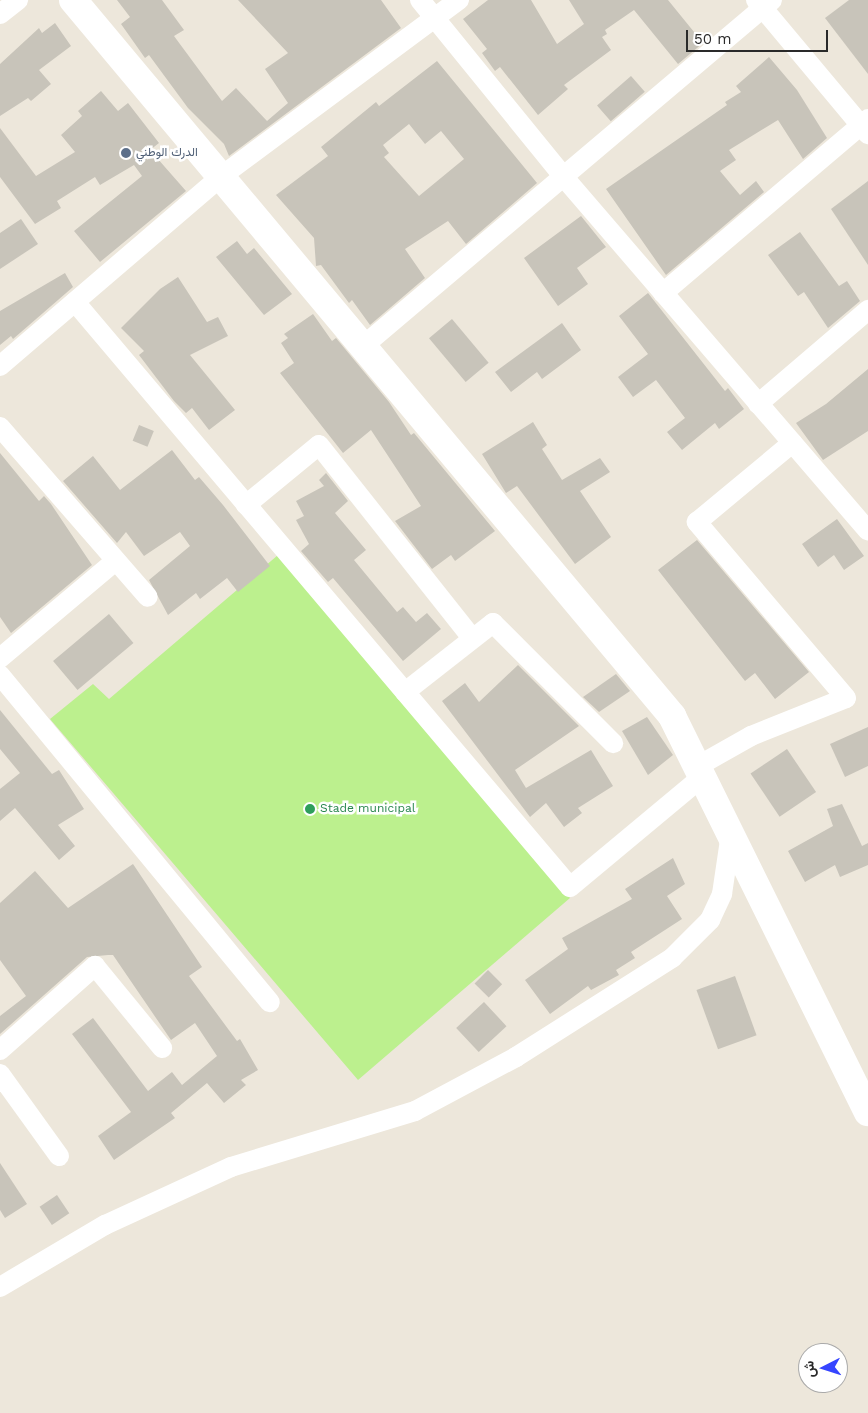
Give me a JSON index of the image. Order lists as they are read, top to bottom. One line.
{"places":["الدرك الوطني","Stade municipal"],"scale_bar":"50 m","north":"left"}
